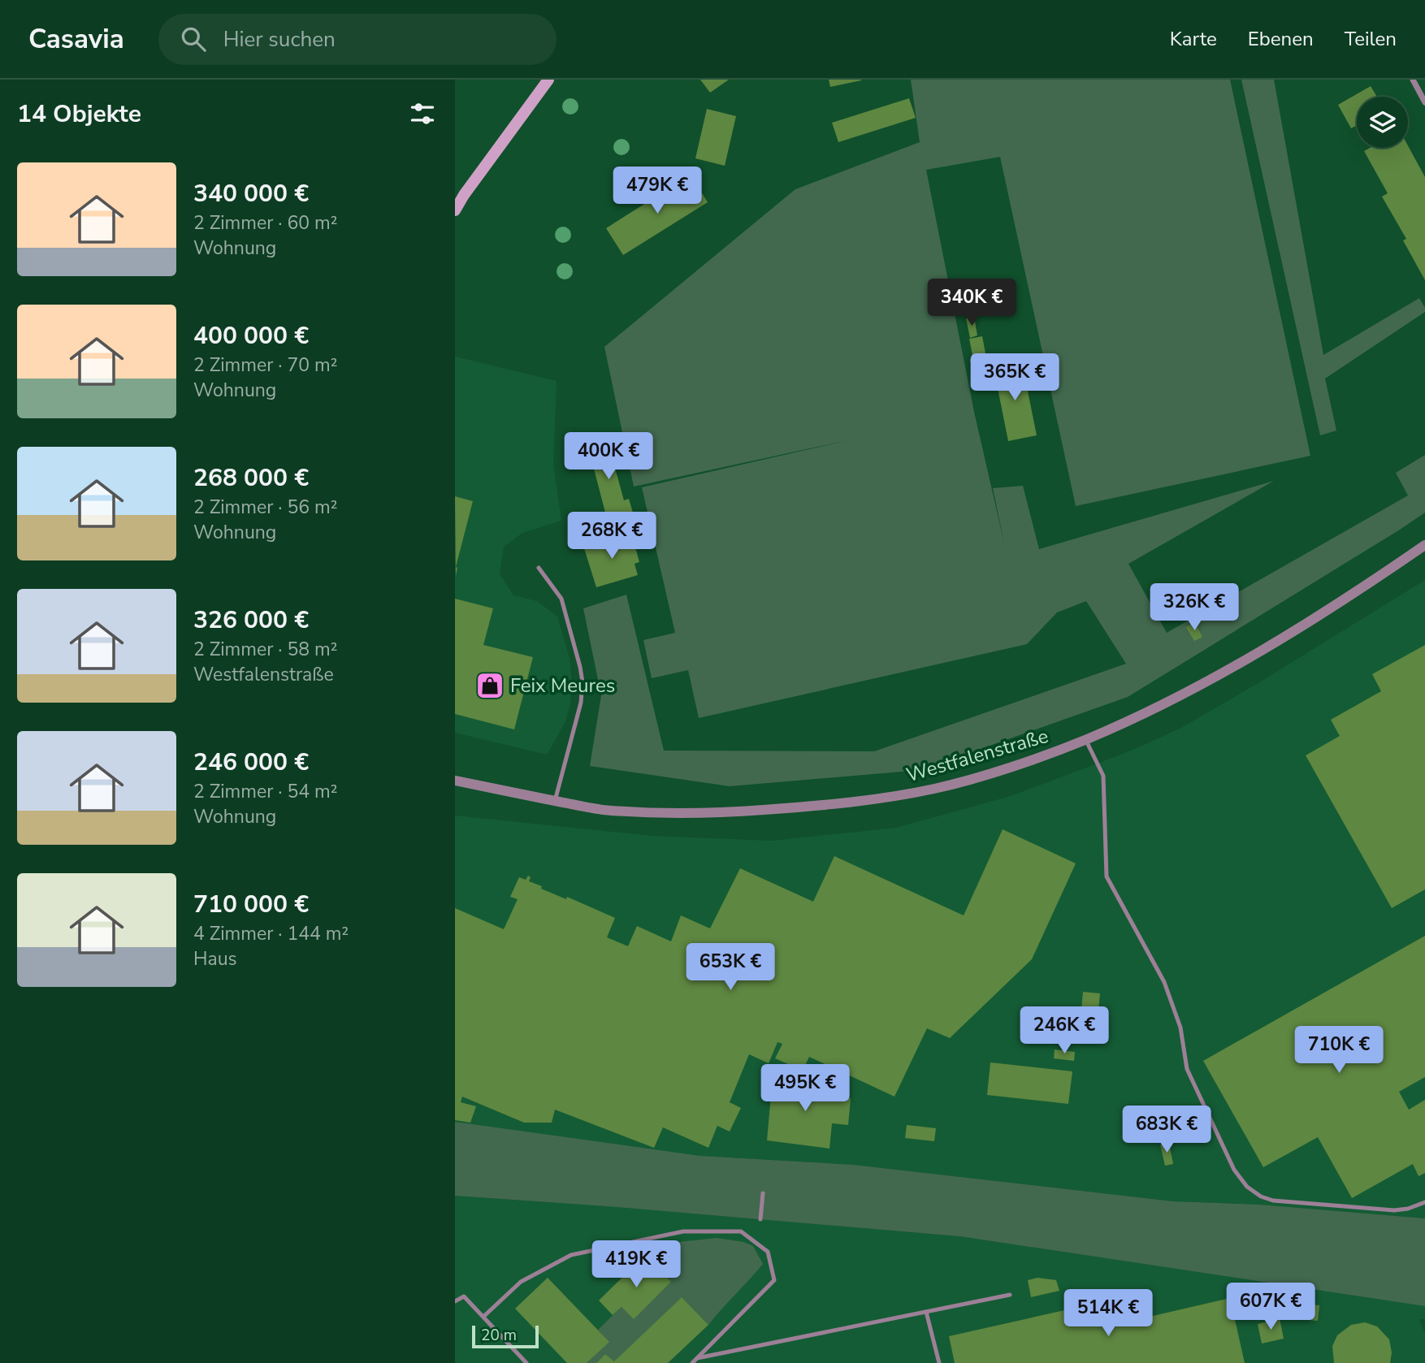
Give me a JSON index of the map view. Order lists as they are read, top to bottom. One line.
{"streets":{"street":["Westfalenstraße"]},"places":{"shop":["Feix Meures"]},"scale_bar":"20 m","page":{"header":"Casavia","search":"Hier suchen","nav":["Karte","Ebenen","Teilen"],"heading":"14 Objekte","list":[{"name":"340 000 €","note":"2 Zimmer · 60 m² · Wohnung"},{"name":"400 000 €","note":"2 Zimmer · 70 m² · Wohnung"},{"name":"268 000 €","note":"2 Zimmer · 56 m² · Wohnung"},{"name":"326 000 €","note":"2 Zimmer · 58 m² · Westfalenstraße"},{"name":"246 000 €","note":"2 Zimmer · 54 m² · Wohnung"},{"name":"710 000 €","note":"4 Zimmer · 144 m² · Haus"}],"price":["479K €","340K €","365K €","400K €","268K €","326K €","653K €","246K €","710K €","495K €","683K €","419K €","607K €","514K €"],"scale":"20 m"}}
